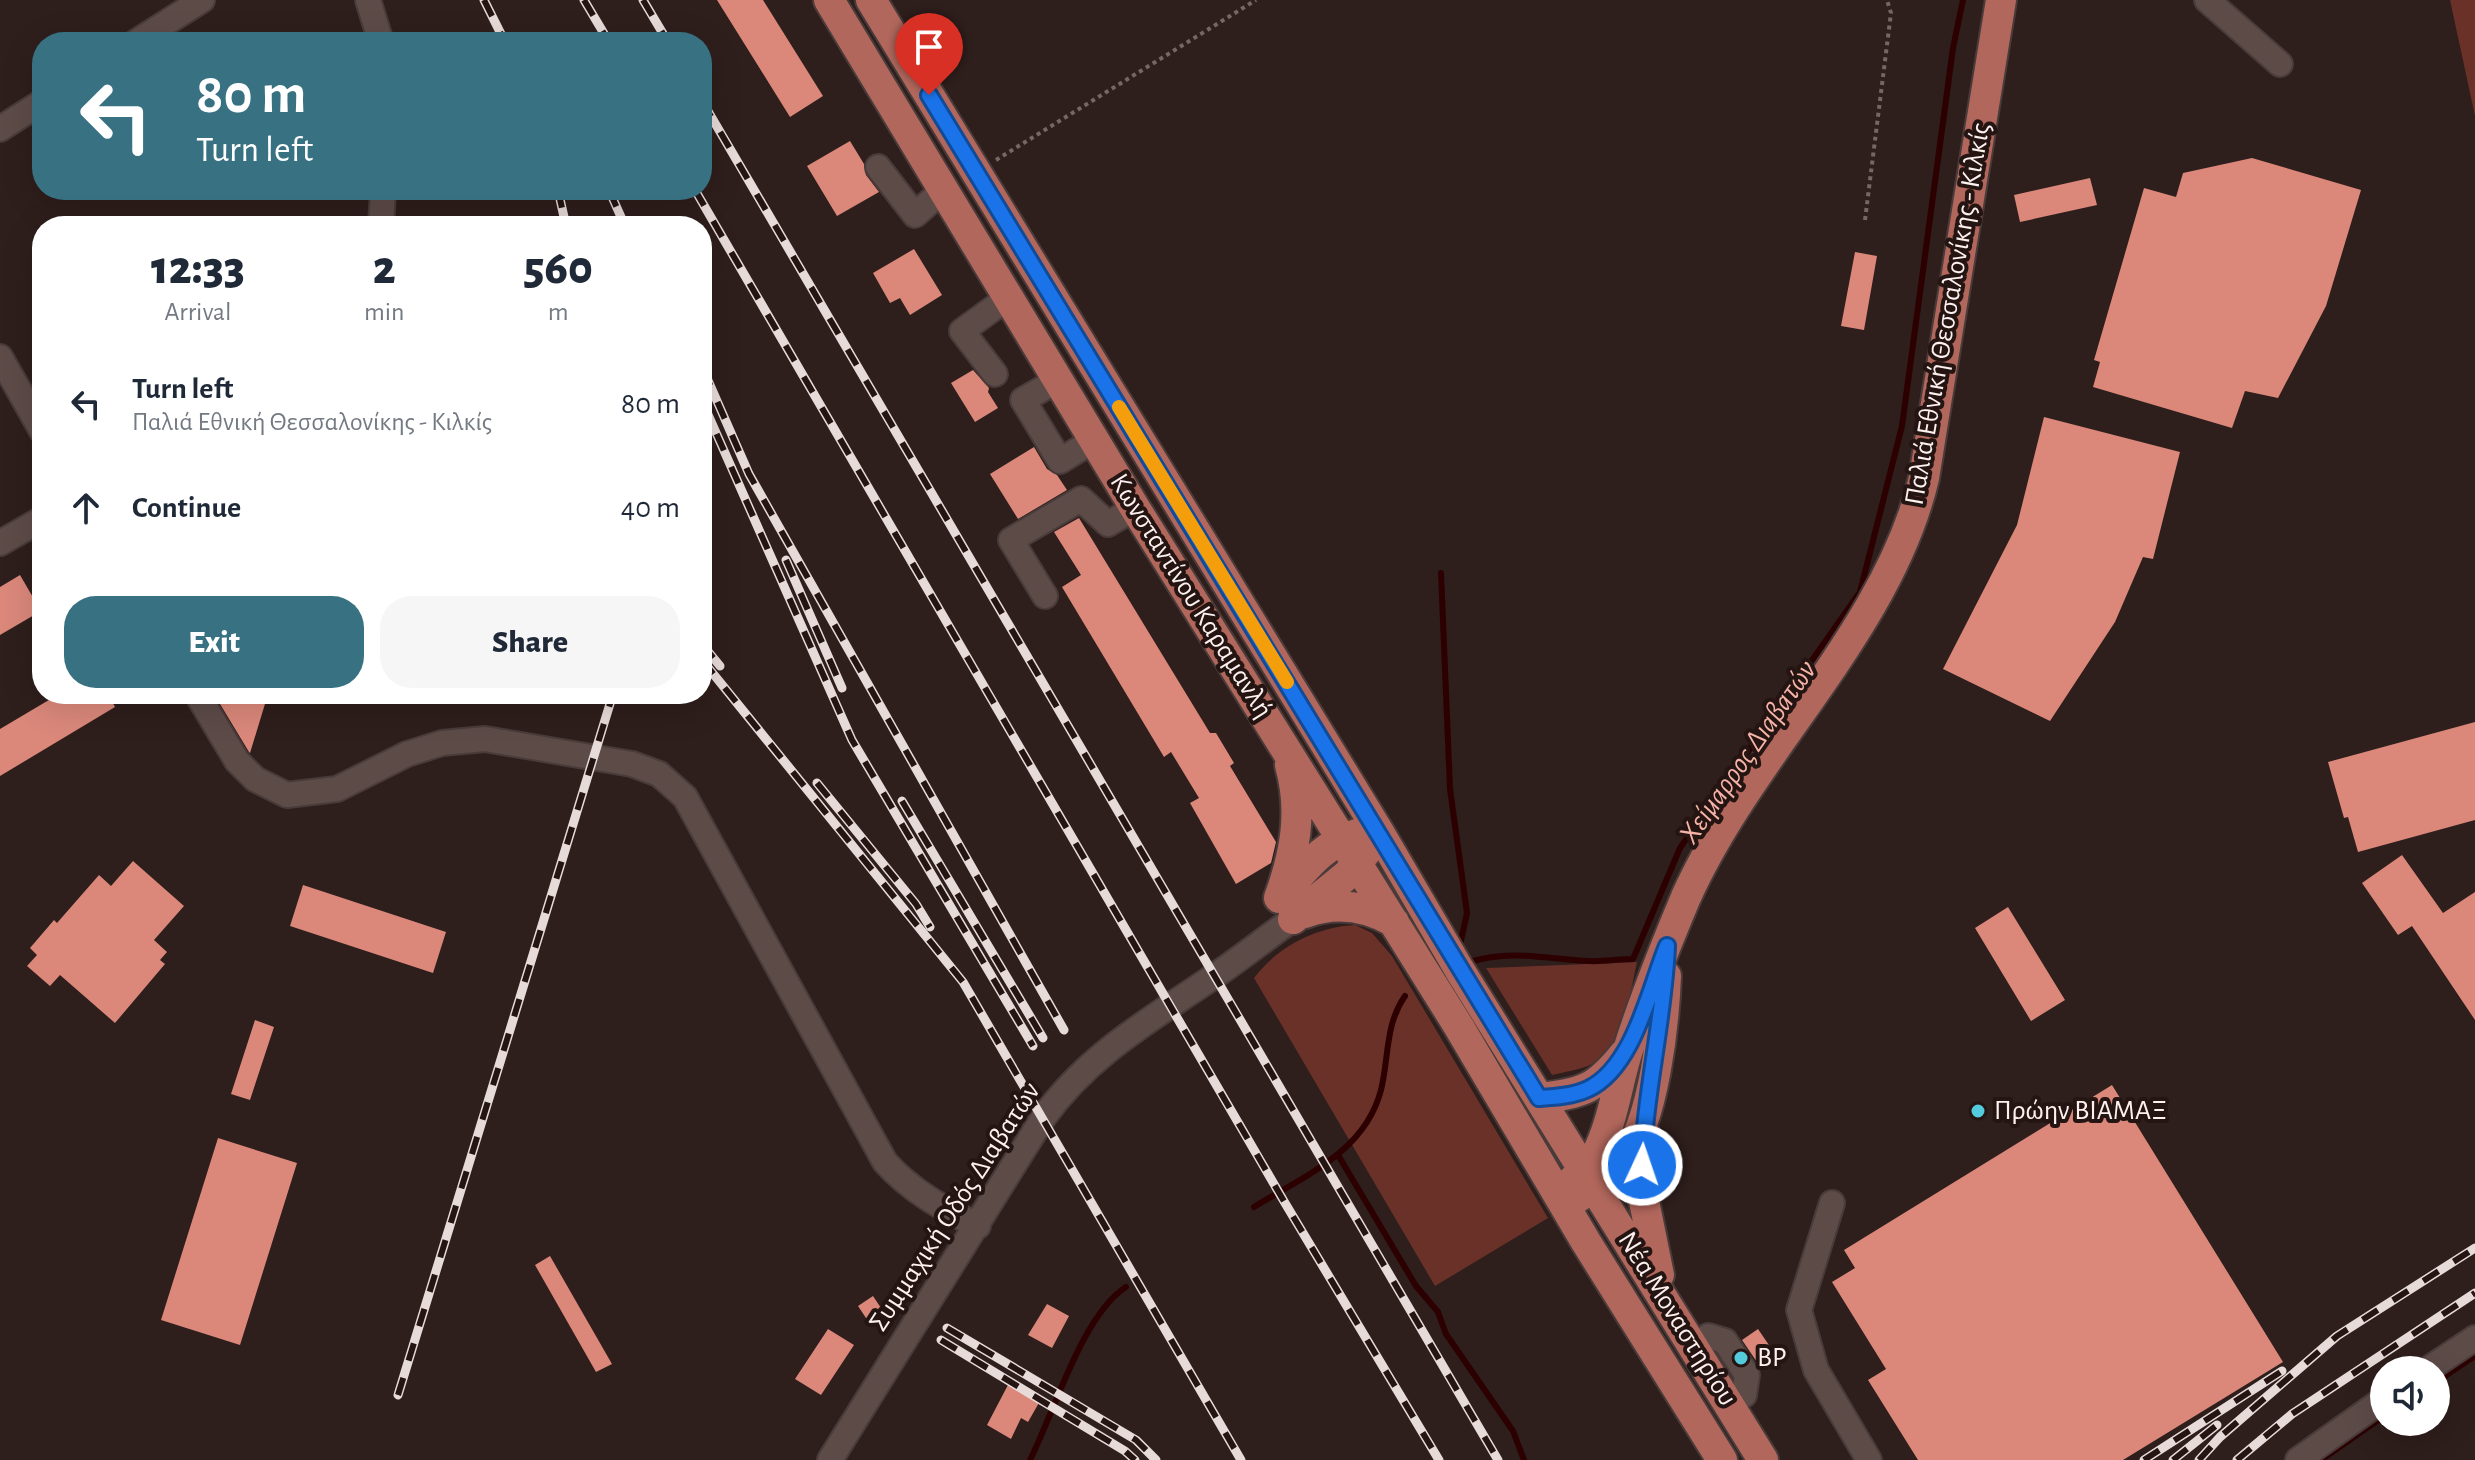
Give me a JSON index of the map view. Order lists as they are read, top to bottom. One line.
{"streets":{"main road":["Παλιά Εθνική Θεσσαλονίκης - Κιλκίς","Κωνσταντίνου Καραμανλή","Νέα Μοναστηρίου"],"street":["Συμμαχική Οδός Διαβατών"]},"crossings":[["Παλιά Εθνική Θεσσαλονίκης - Κιλκίς","Κωνσταντίνου Καραμανλή"],["Παλιά Εθνική Θεσσαλονίκης - Κιλκίς","Νέα Μοναστηρίου"],["Κωνσταντίνου Καραμανλή","Νέα Μοναστηρίου"]],"water":["Χείμαρρος Διαβατών"],"places":["Πρώην ΒΙΑΜΑΞ","BP"],"page":{"turn":["80 m","Turn left"],"eta":["12:33","Arrival","2","min","560","m"],"list":[{"name":"Turn left","note":"Παλιά Εθνική Θεσσαλονίκης - Κιλκίς","value":"80 m"},{"name":"Continue","value":"40 m"}],"buttons":["Exit","Share"]}}
